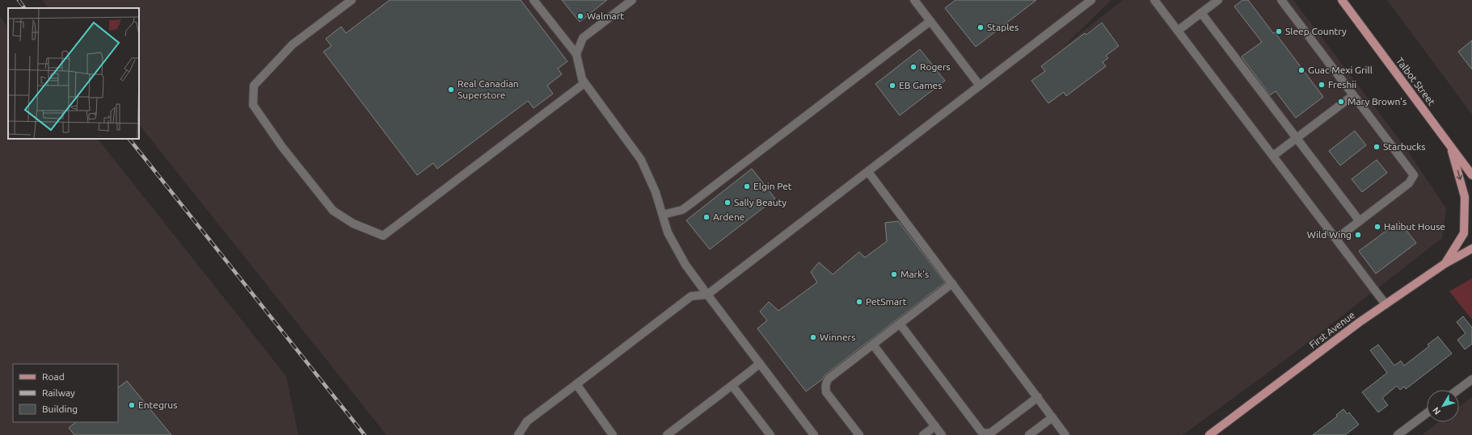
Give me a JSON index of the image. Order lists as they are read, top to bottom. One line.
{"streets":{"main road":["Talbot Street","First Avenue"]},"places":["Walmart","Staples","Sleep Country","Rogers","Guac Mexi Grill","Freshii","EB Games","Real Canadian Superstore","Mary Brown's","Starbucks","Elgin Pet","Sally Beauty","Ardene","Halibut House","Wild Wing","Mark's","PetSmart","Winners","Entegrus"],"legend":["Road","Railway","Building"],"north":"bottom left"}
